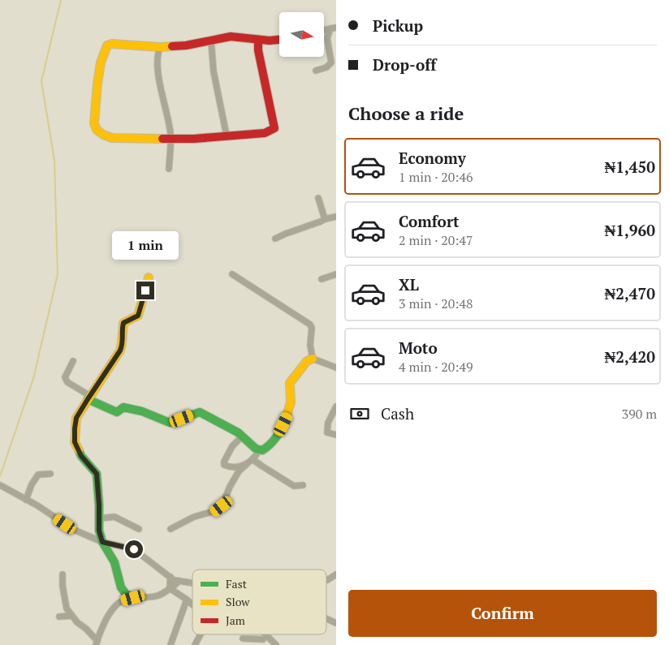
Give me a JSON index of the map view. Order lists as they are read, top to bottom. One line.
{"legend":["Fast","Slow","Jam"],"north":"right","page":{"banner":["Pickup","Drop-off"],"heading":"Choose a ride","list":[{"name":"Economy","note":"1 min · 20:46","value":"₦1,450"},{"name":"Comfort","note":"2 min · 20:47","value":"₦1,960"},{"name":"XL","note":"3 min · 20:48","value":"₦2,470"},{"name":"Moto","note":"4 min · 20:49","value":"₦2,420"}],"bubble":"1 min","pay":["Cash","390 m"],"buttons":"Confirm"}}
